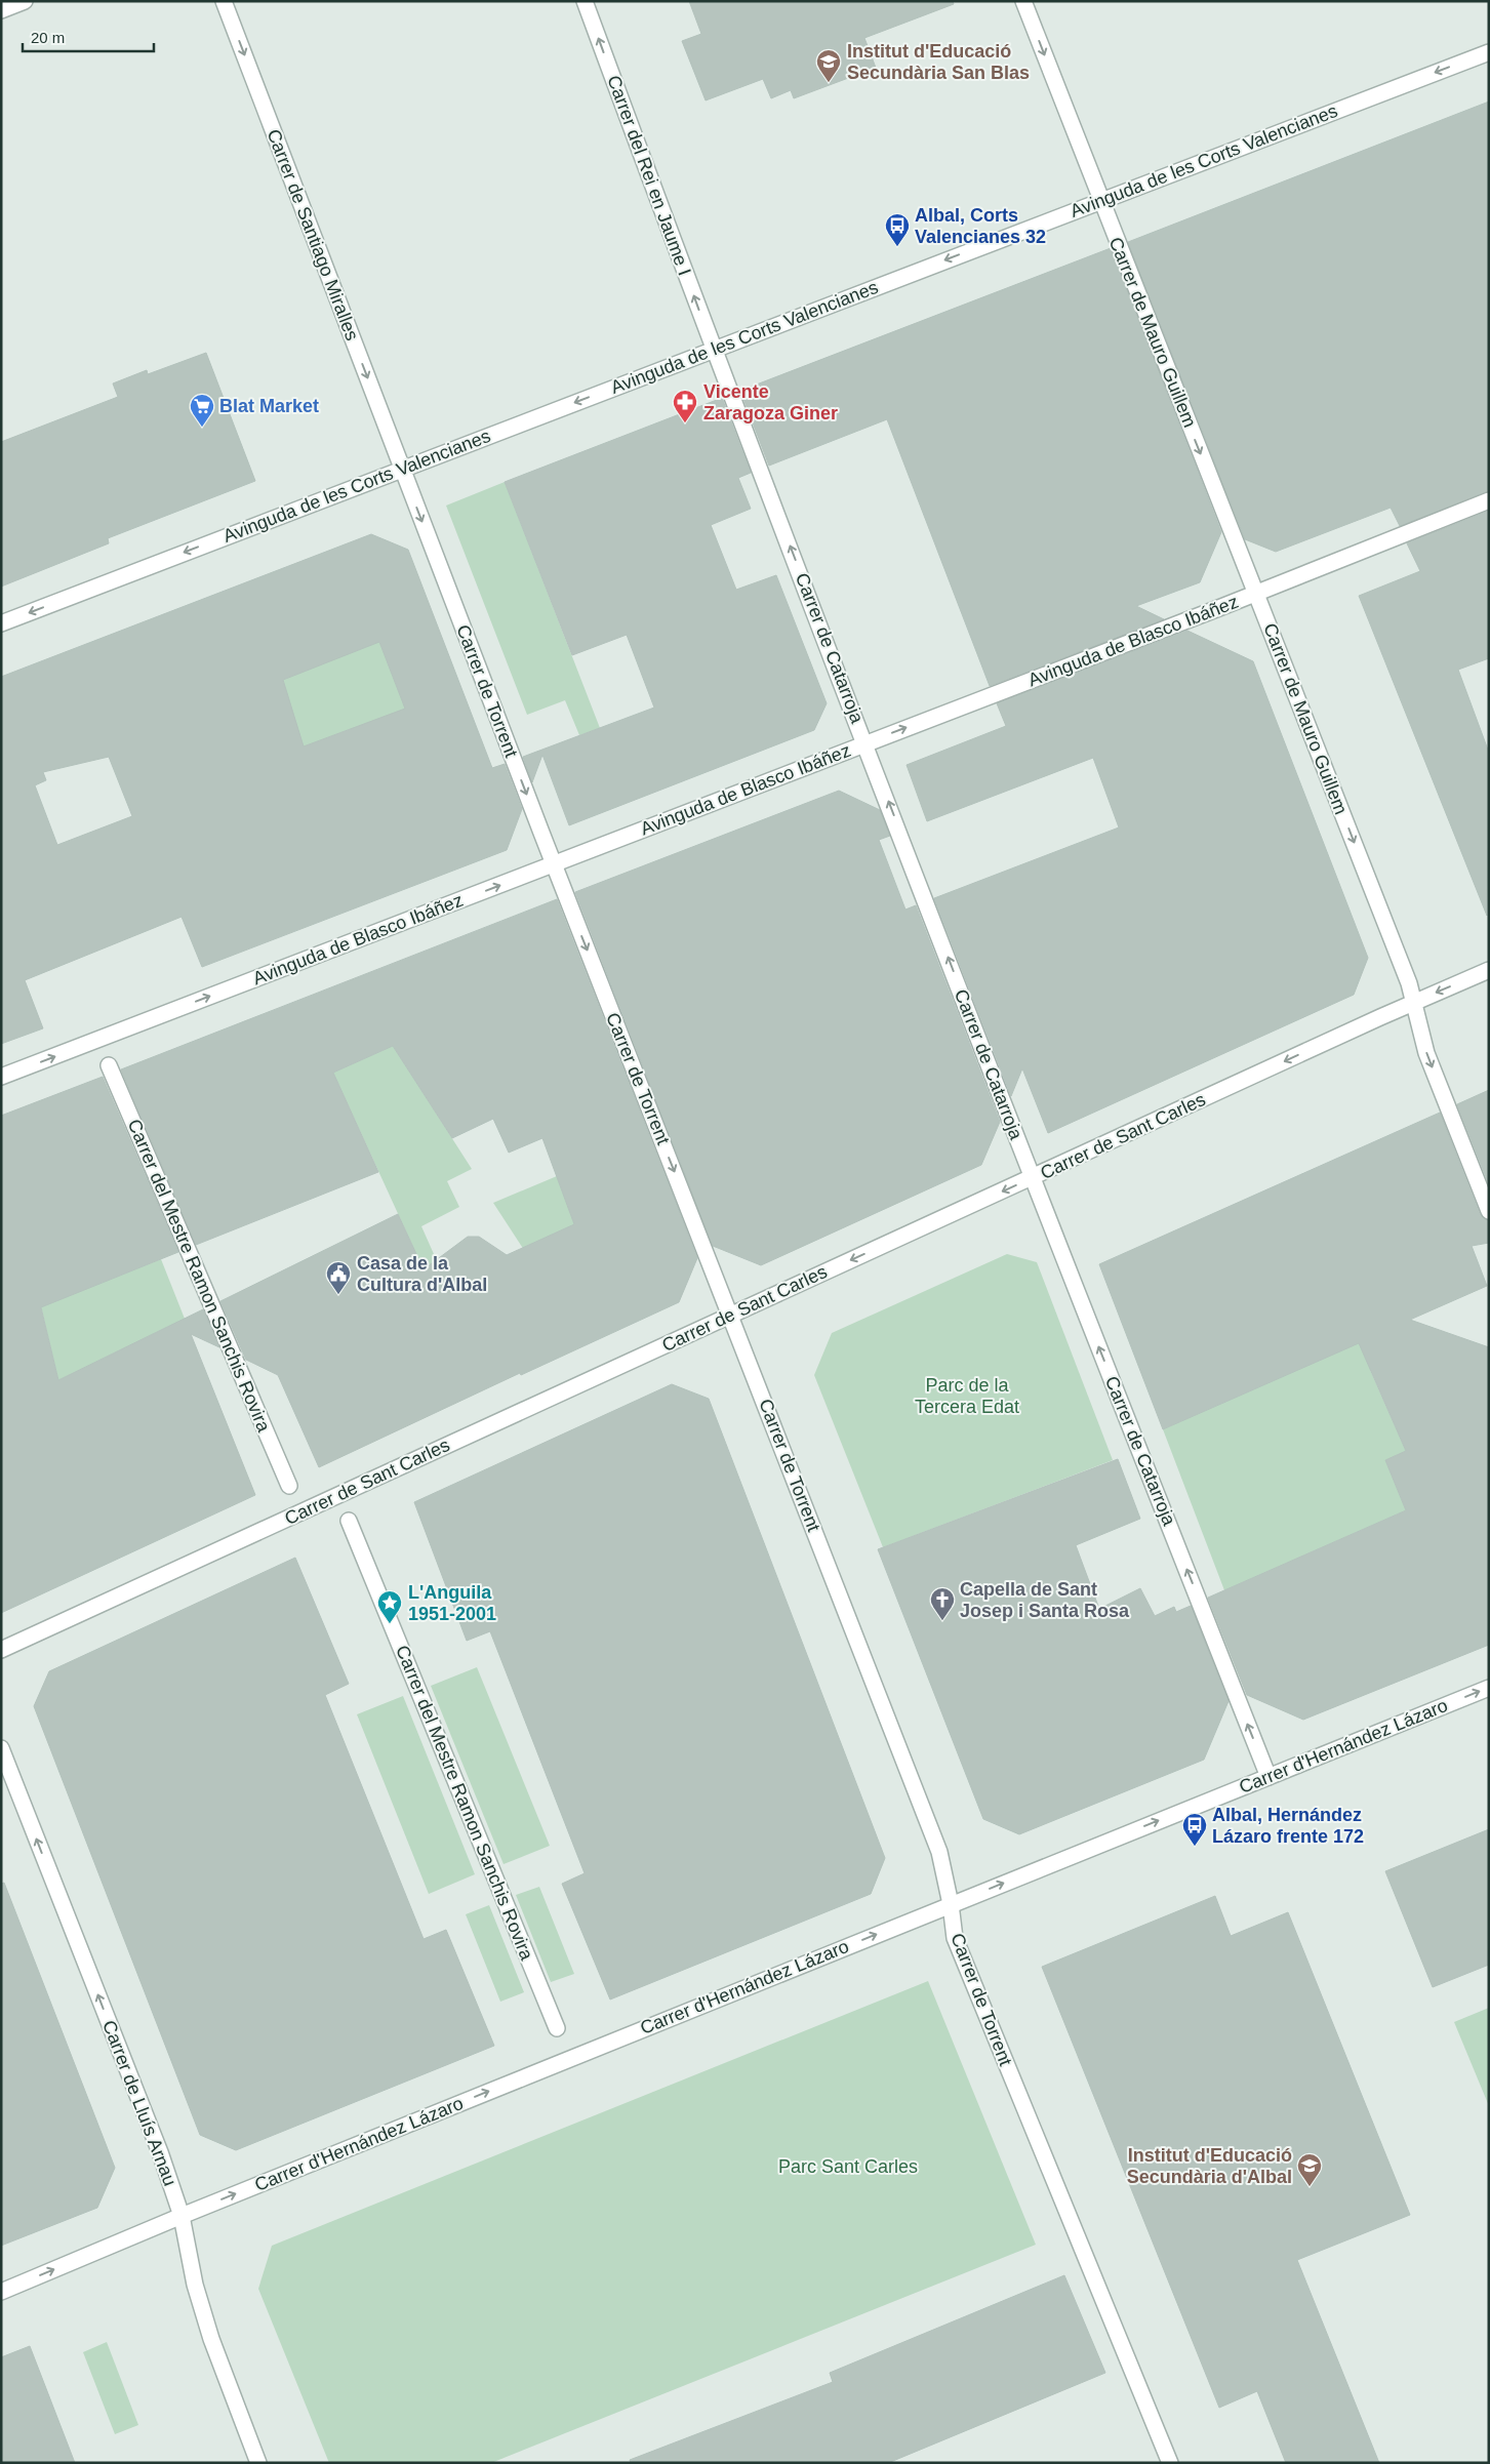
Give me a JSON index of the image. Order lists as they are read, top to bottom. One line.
{"streets":{"street":["Avinguda de les Corts Valencianes","Carrer del Rei en Jaume I","Carrer de Santiago Miralles","Carrer de Mauro Guillem","Avinguda de Blasco Ibáñez","Carrer de Catarroja","Carrer de Torrent","Carrer de Sant Carles","Carrer del Mestre Ramon Sanchis Rovira","Carrer d'Hernández Lázaro","Carrer de Lluís Arnau"]},"crossings":[["Avinguda de les Corts Valencianes","Carrer del Rei en Jaume I"],["Avinguda de les Corts Valencianes","Carrer de Santiago Miralles"],["Avinguda de les Corts Valencianes","Carrer de Mauro Guillem"],["Avinguda de les Corts Valencianes","Carrer de Catarroja"],["Avinguda de les Corts Valencianes","Carrer de Torrent"],["Carrer del Rei en Jaume I","Carrer de Catarroja"],["Carrer de Santiago Miralles","Carrer de Torrent"],["Carrer de Mauro Guillem","Avinguda de Blasco Ibáñez"],["Carrer de Mauro Guillem","Carrer de Sant Carles"],["Avinguda de Blasco Ibáñez","Carrer de Catarroja"],["Avinguda de Blasco Ibáñez","Carrer de Torrent"],["Carrer de Catarroja","Carrer de Sant Carles"],["Carrer de Catarroja","Carrer d'Hernández Lázaro"],["Carrer de Torrent","Carrer de Sant Carles"],["Carrer de Torrent","Carrer d'Hernández Lázaro"],["Carrer d'Hernández Lázaro","Carrer de Lluís Arnau"]],"one_way":["Avinguda de les Corts Valencianes","Carrer del Rei en Jaume I","Carrer de Santiago Miralles","Carrer de Mauro Guillem","Avinguda de Blasco Ibáñez","Carrer de Catarroja","Carrer de Torrent","Carrer de Sant Carles","Carrer d'Hernández Lázaro","Carrer de Lluís Arnau"],"parks":["Parc de la Tercera Edat","Parc Sant Carles"],"places":{"school or university":["Institut d'Educació Secundària San Blas","Institut d'Educació Secundària d'Albal"],"bus stop":["Albal, Corts Valencianes 32","Albal, Hernández Lázaro frente 172"],"pharmacy":["Vicente Zaragoza Giner"],"supermarket":["Blat Market"],"public building":["Casa de la Cultura d'Albal"],"church":["Capella de Sant Josep i Santa Rosa"],"place":["L'Anguila 1951-2001"]},"scale_bar":"20 m"}
